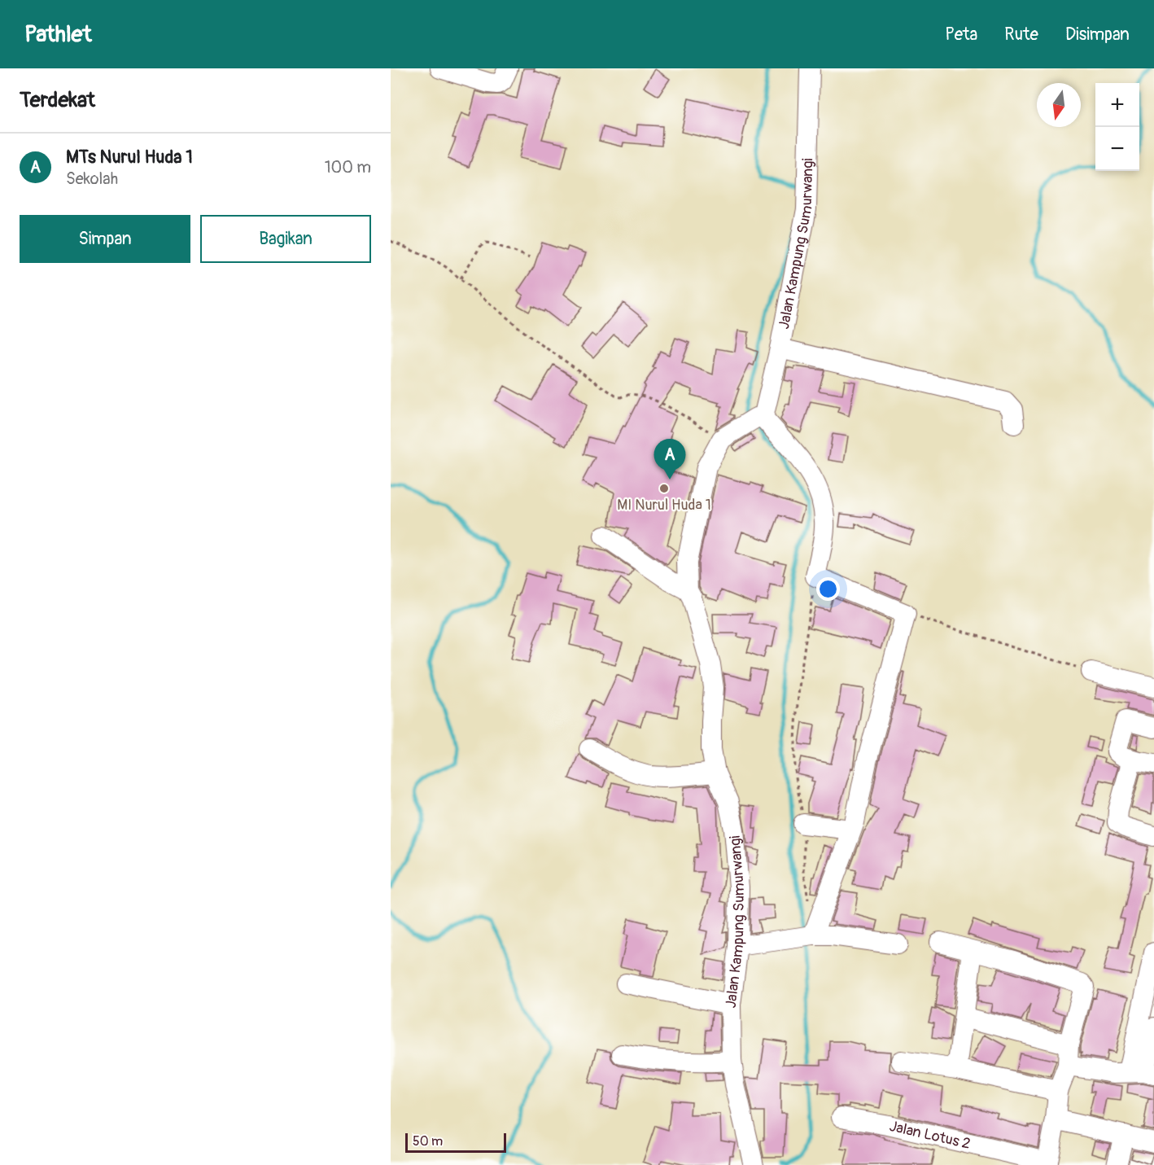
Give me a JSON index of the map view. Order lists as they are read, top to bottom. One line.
{"streets":{"street":["Jalan Kampung Sumurwangi","Jalan Lotus 2"]},"places":["MI Nurul Huda 1"],"scale_bar":"50 m","north":"bottom","page":{"header":"Pathlet","nav":["Peta","Rute","Disimpan"],"heading":"Terdekat","map_buttons":["+","−"],"list":[{"mark":"A","name":"MTs Nurul Huda 1","note":"Sekolah","value":"100 m"}],"buttons":["Simpan","Bagikan"],"pins":"A","scale":"50 m"}}
